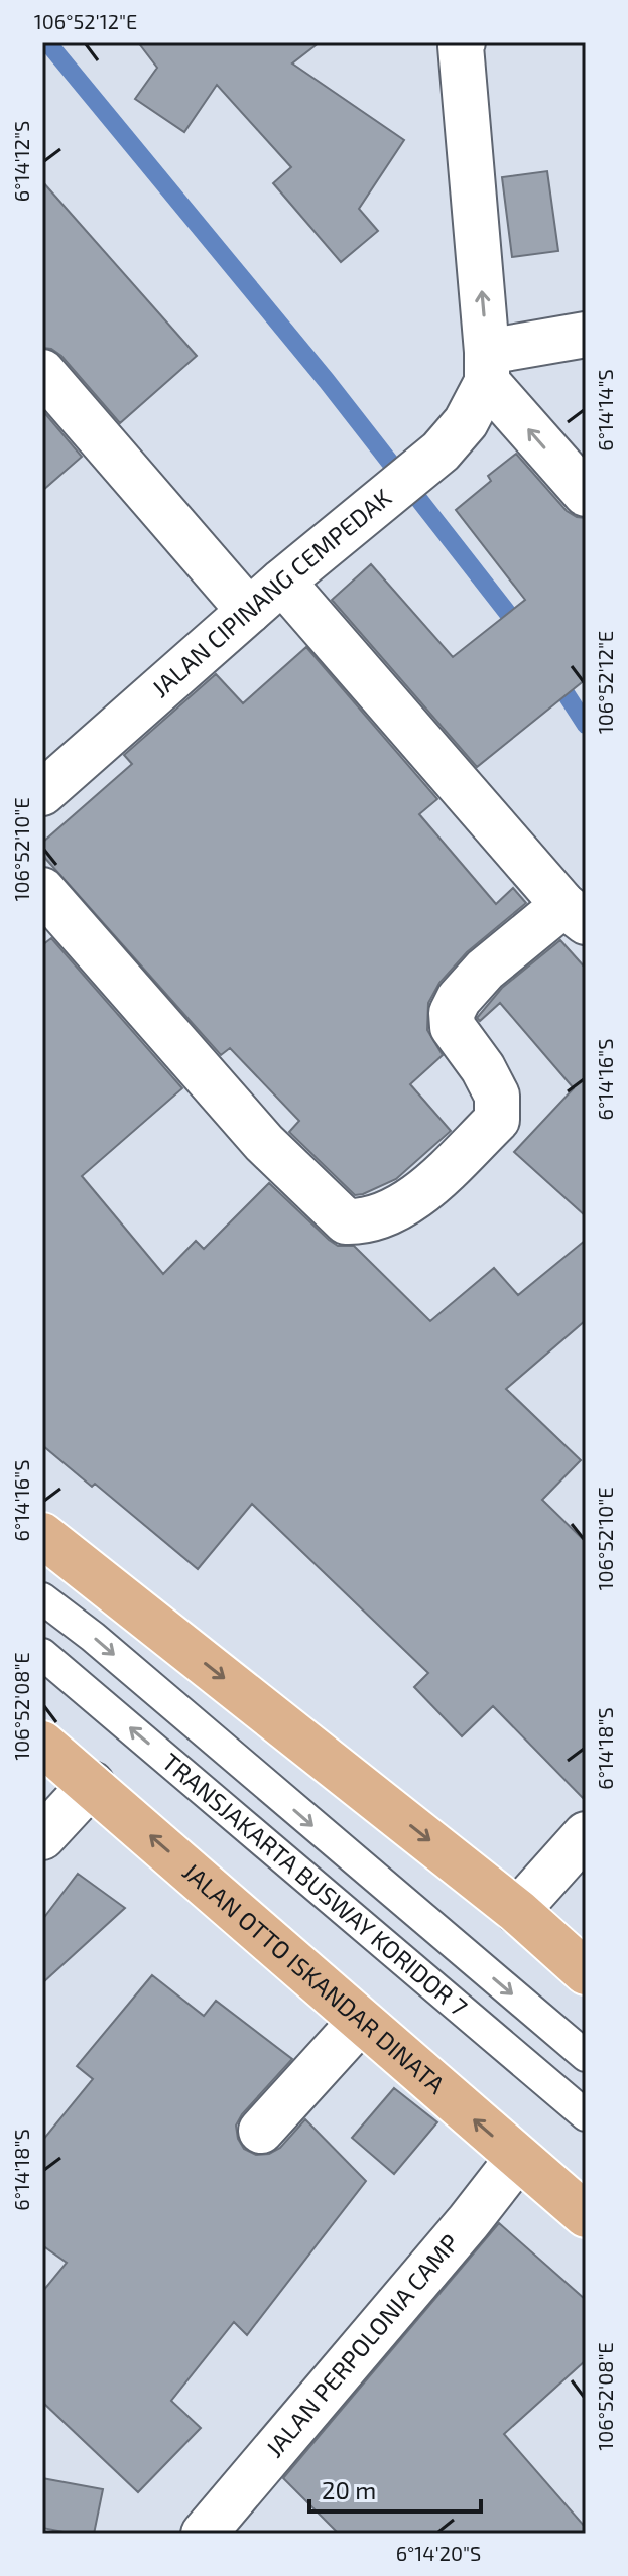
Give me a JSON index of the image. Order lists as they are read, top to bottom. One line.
{"streets":{"main road":["JALAN OTTO ISKANDAR DINATA"],"street":["JALAN CIPINANG CEMPEDAK","JALAN PERPOLONIA CAMP"],"lane":["TRANSJAKARTA BUSWAY KORIDOR 7"]},"crossings":[["JALAN OTTO ISKANDAR DINATA","JALAN PERPOLONIA CAMP"]],"scale_bar":"20 m","coordinates":["106°52'12\"E","6°14'12\"S","6°14'14\"S","106°52'10\"E","6°14'16\"S","106°52'08\"E","6°14'18\"S","6°14'20\"S"]}
